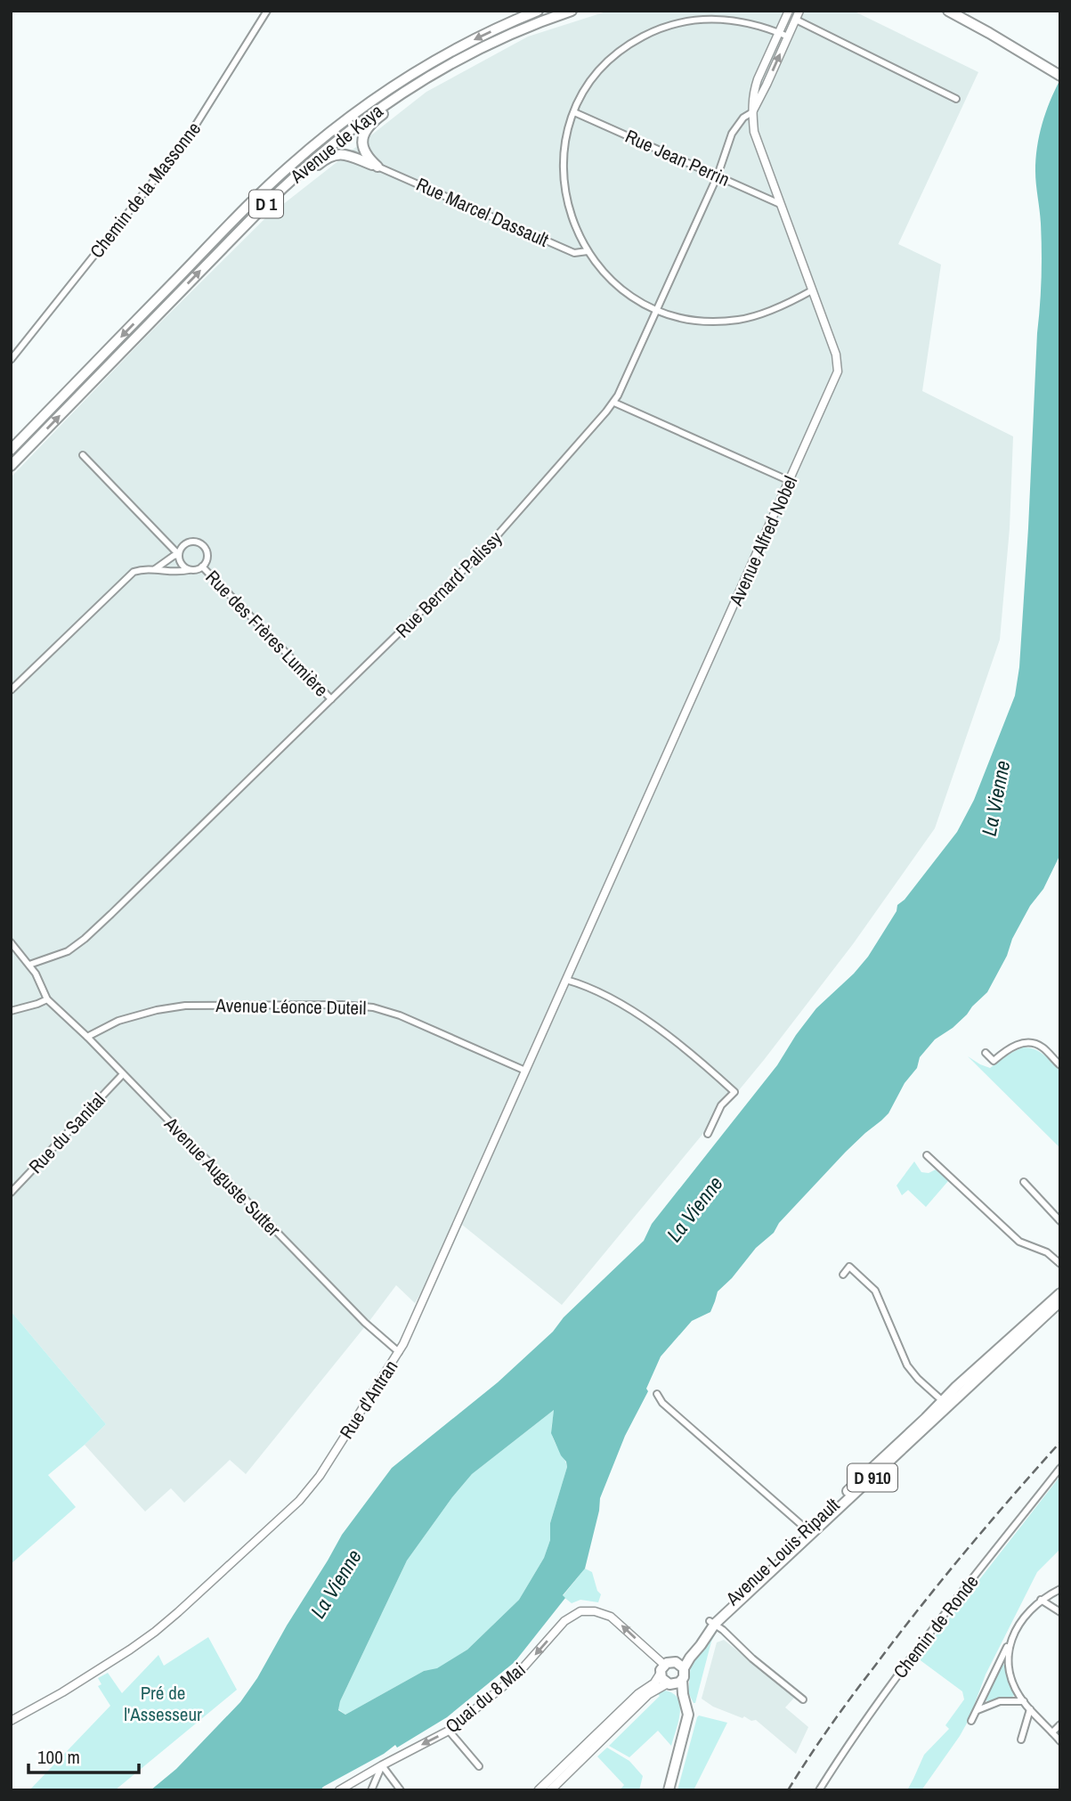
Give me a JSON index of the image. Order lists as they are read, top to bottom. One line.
{"streets":{"main road":["Avenue de Kaya","D 1","D 910","Avenue Louis Ripault"],"street":["Rue Jean Perrin","Chemin de la Massonne","Rue Marcel Dassault","Avenue Alfred Nobel","Rue Bernard Palissy","Rue des Frères Lumière","Avenue Léonce Duteil","Rue du Sanital","Avenue Auguste Sutter","Rue d'Antran","Chemin de Ronde","Quai du 8 Mai"]},"crossings":[["Rue Jean Perrin","Avenue Alfred Nobel"],["Rue Jean Perrin","Rue Bernard Palissy"],["Avenue Alfred Nobel","Rue Bernard Palissy"],["Avenue Alfred Nobel","Rue d'Antran"],["Rue Bernard Palissy","Rue des Frères Lumière"],["Avenue Léonce Duteil","Avenue Auguste Sutter"],["Avenue Léonce Duteil","Rue d'Antran"],["Rue du Sanital","Avenue Auguste Sutter"],["Avenue Auguste Sutter","Rue d'Antran"],["Avenue Louis Ripault","Quai du 8 Mai"]],"one_way":["Quai du 8 Mai"],"water":["La Vienne"],"parks":["Pré de l'Assesseur"],"scale_bar":"100 m"}
